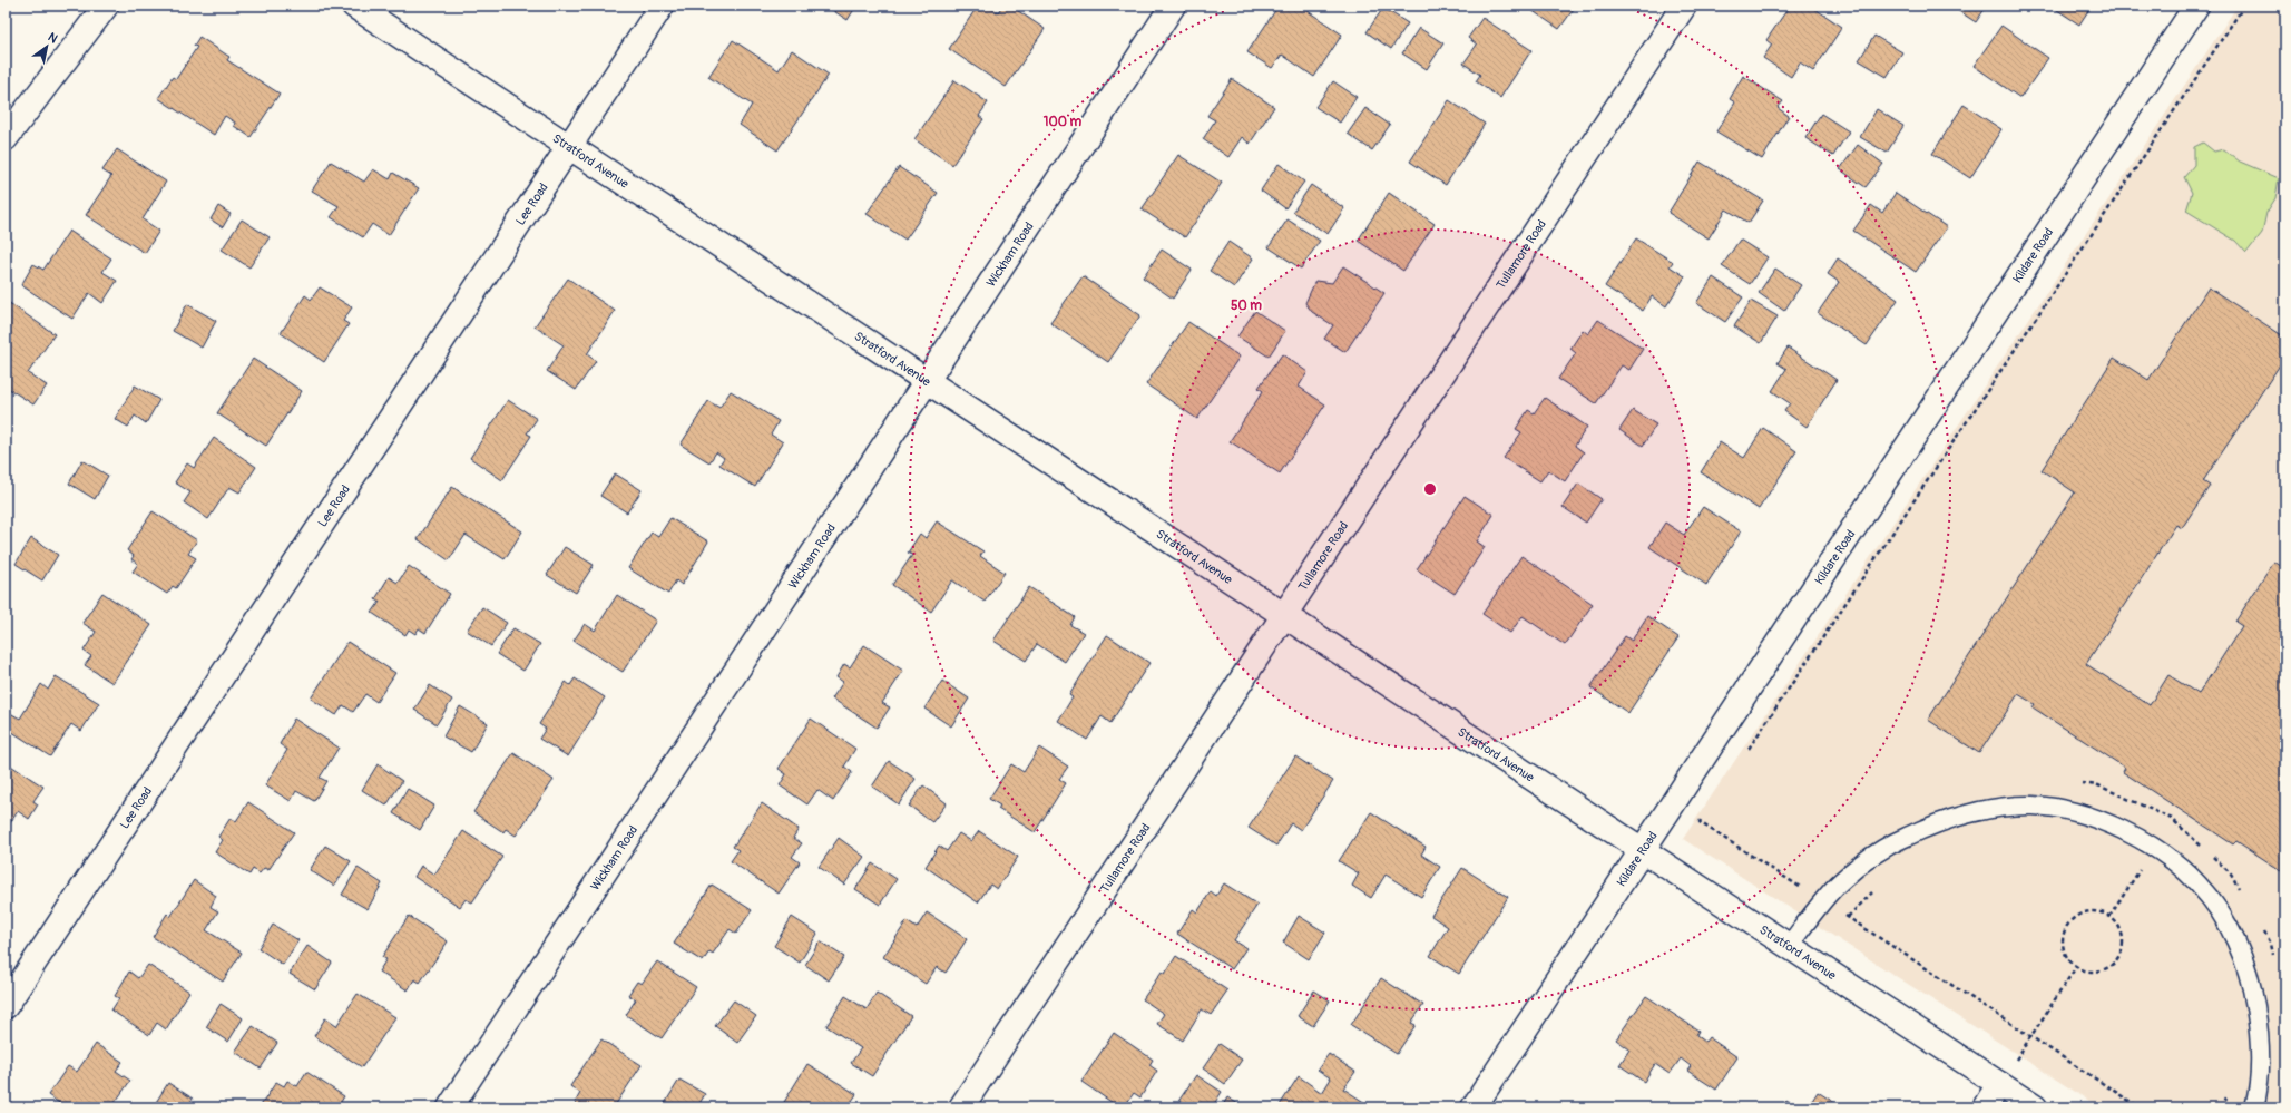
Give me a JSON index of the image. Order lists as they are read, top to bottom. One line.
{"streets":{"street":["Stratford Avenue","Lee Road","Wickham Road","Tullamore Road","Kildare Road"]},"crossings":[["Stratford Avenue","Lee Road"],["Stratford Avenue","Wickham Road"],["Stratford Avenue","Tullamore Road"],["Stratford Avenue","Kildare Road"]],"north":"top right","rings":["100 m","50 m"]}
